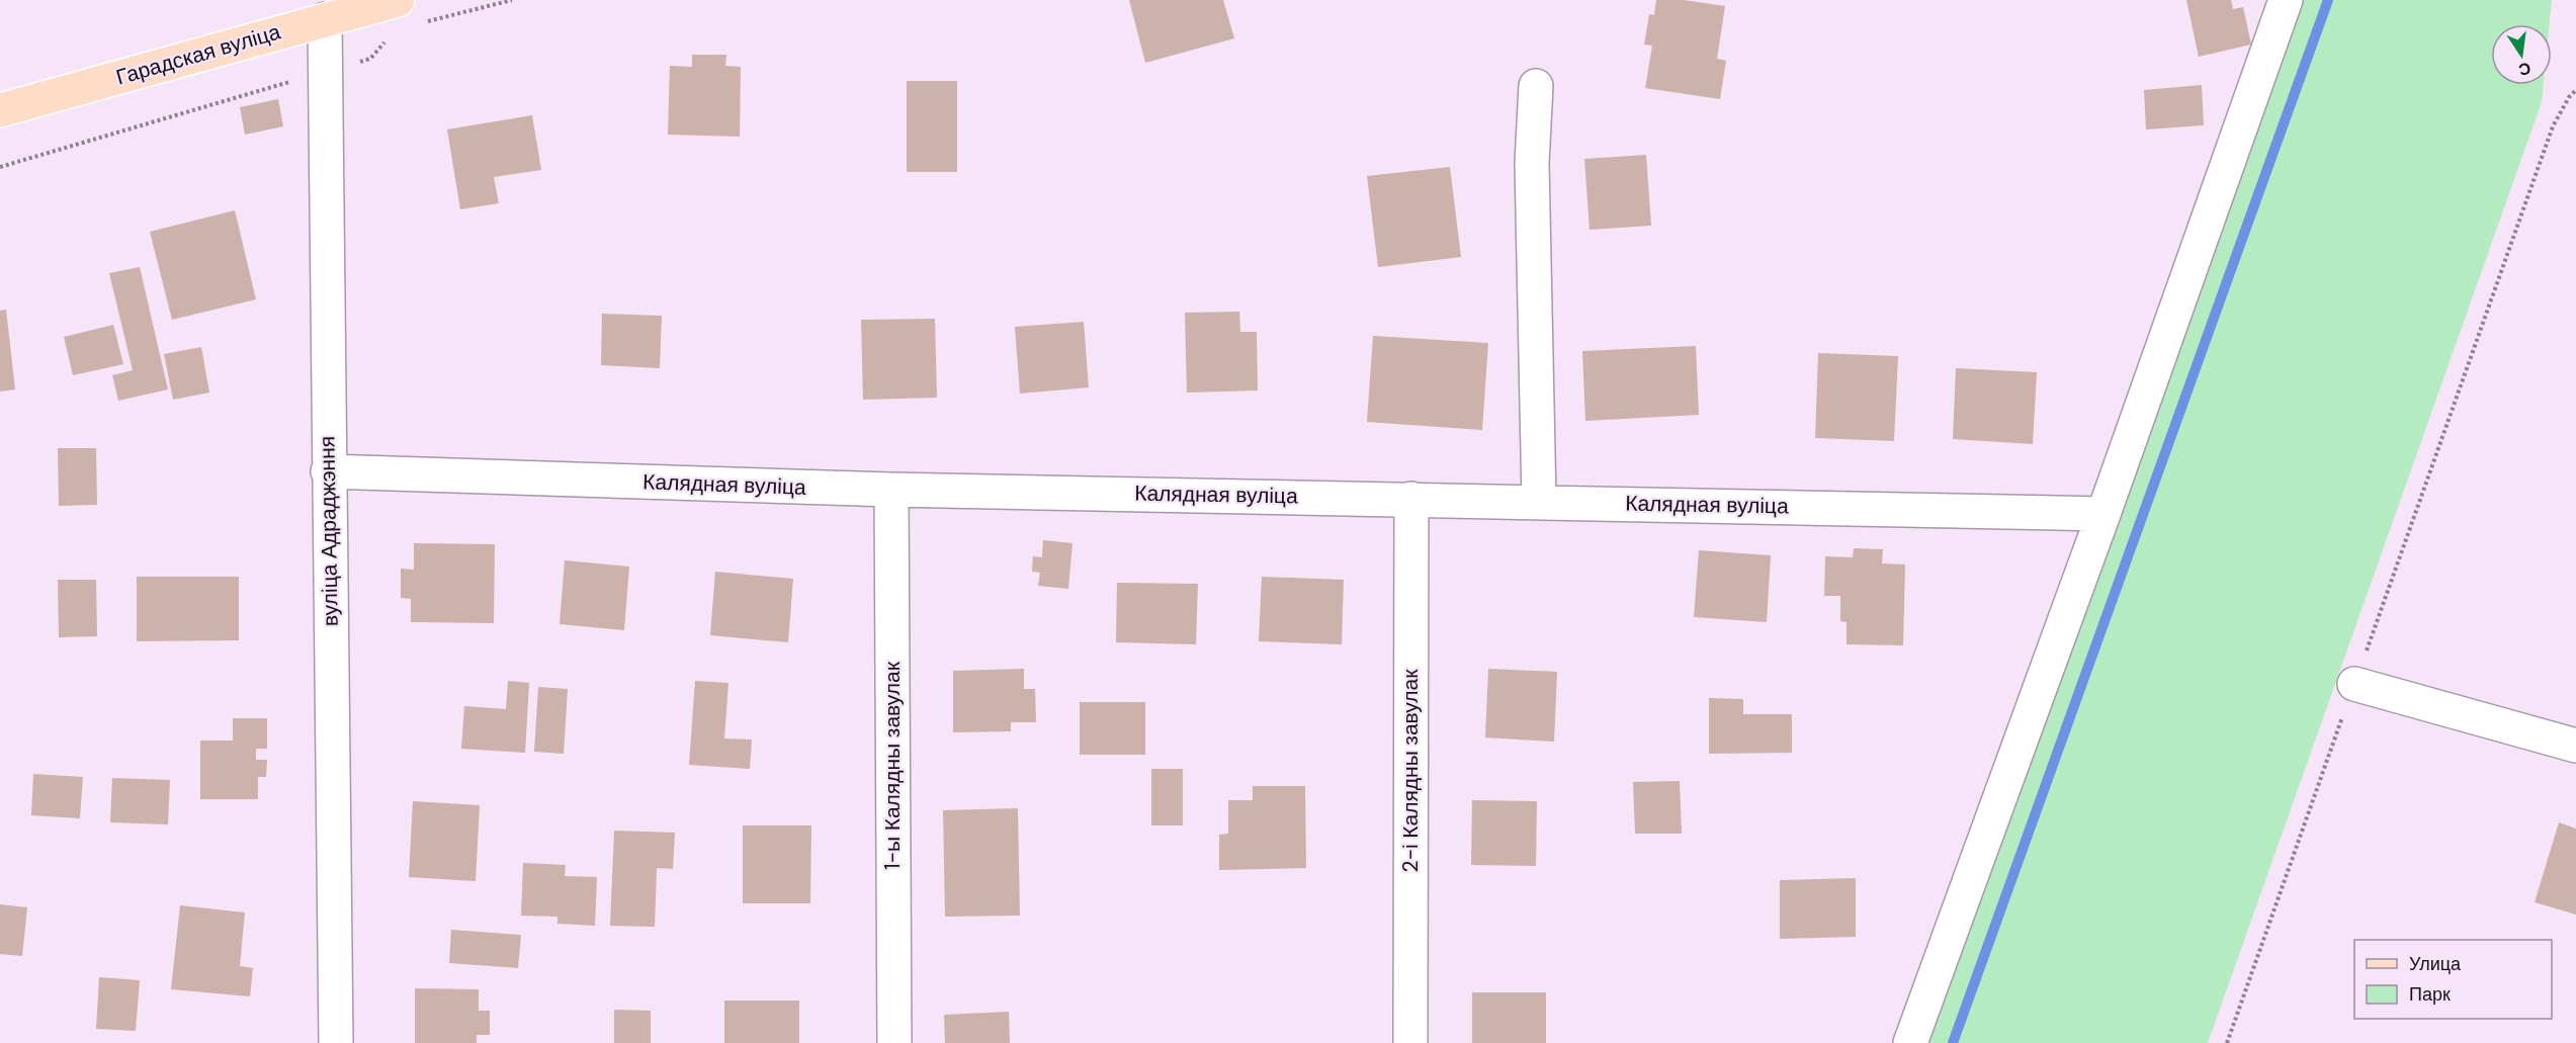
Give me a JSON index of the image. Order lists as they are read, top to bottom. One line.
{"streets":{"main road":["Гарадская вуліца"],"street":["Калядная вуліца","вуліца Адраджэння","1-ы Калядны завулак","2-і Калядны завулак"]},"crossings":[["Гарадская вуліца","вуліца Адраджэння"],["Калядная вуліца","вуліца Адраджэння"],["Калядная вуліца","1-ы Калядны завулак"],["Калядная вуліца","2-і Калядны завулак"]],"legend":["Улица","Парк"],"north":"bottom"}
